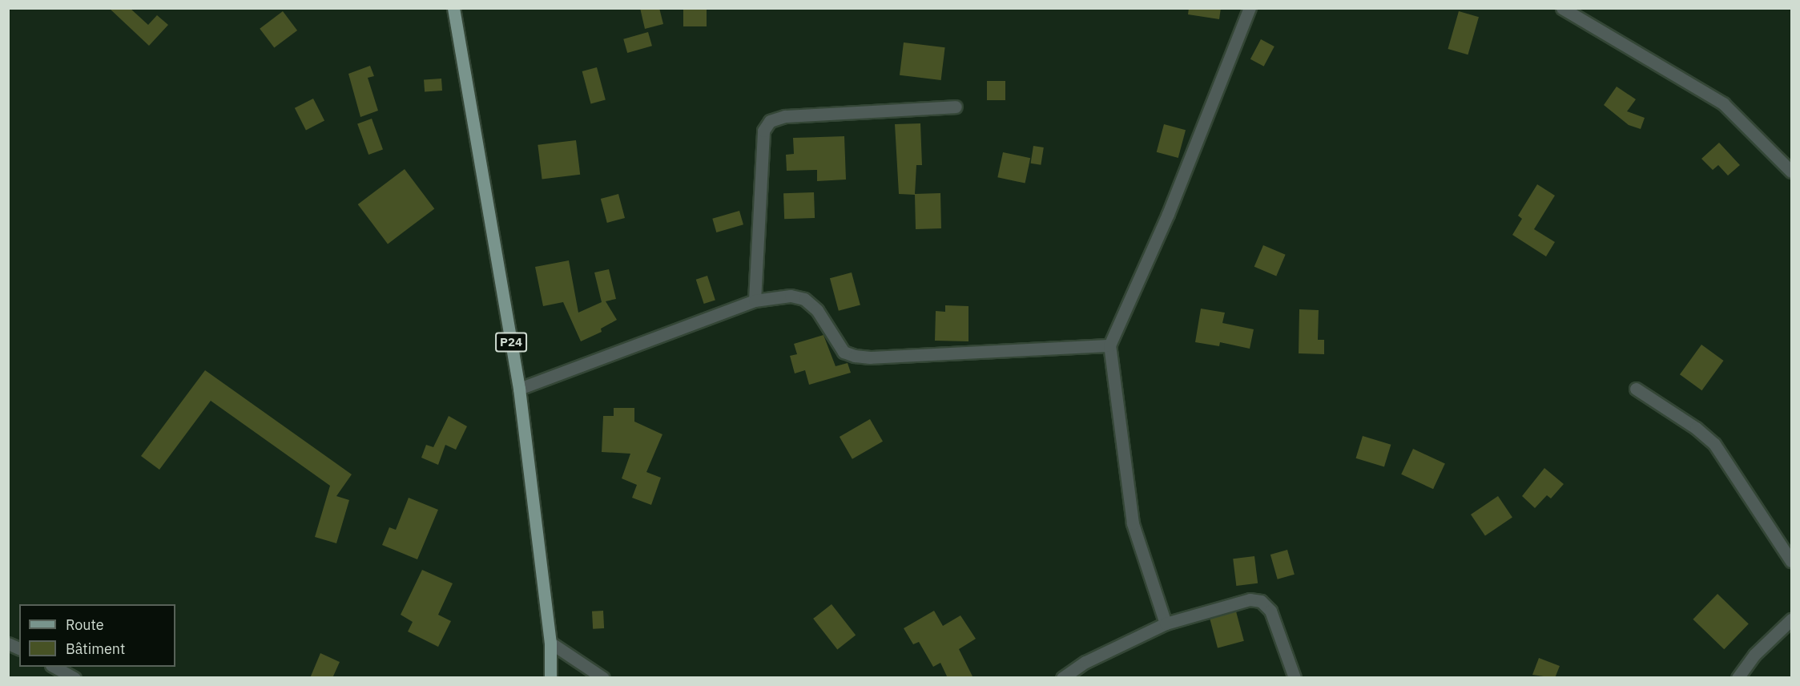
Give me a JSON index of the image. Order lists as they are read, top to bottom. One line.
{"streets":{"main road":["P24"]},"legend":["Route","Bâtiment"]}
